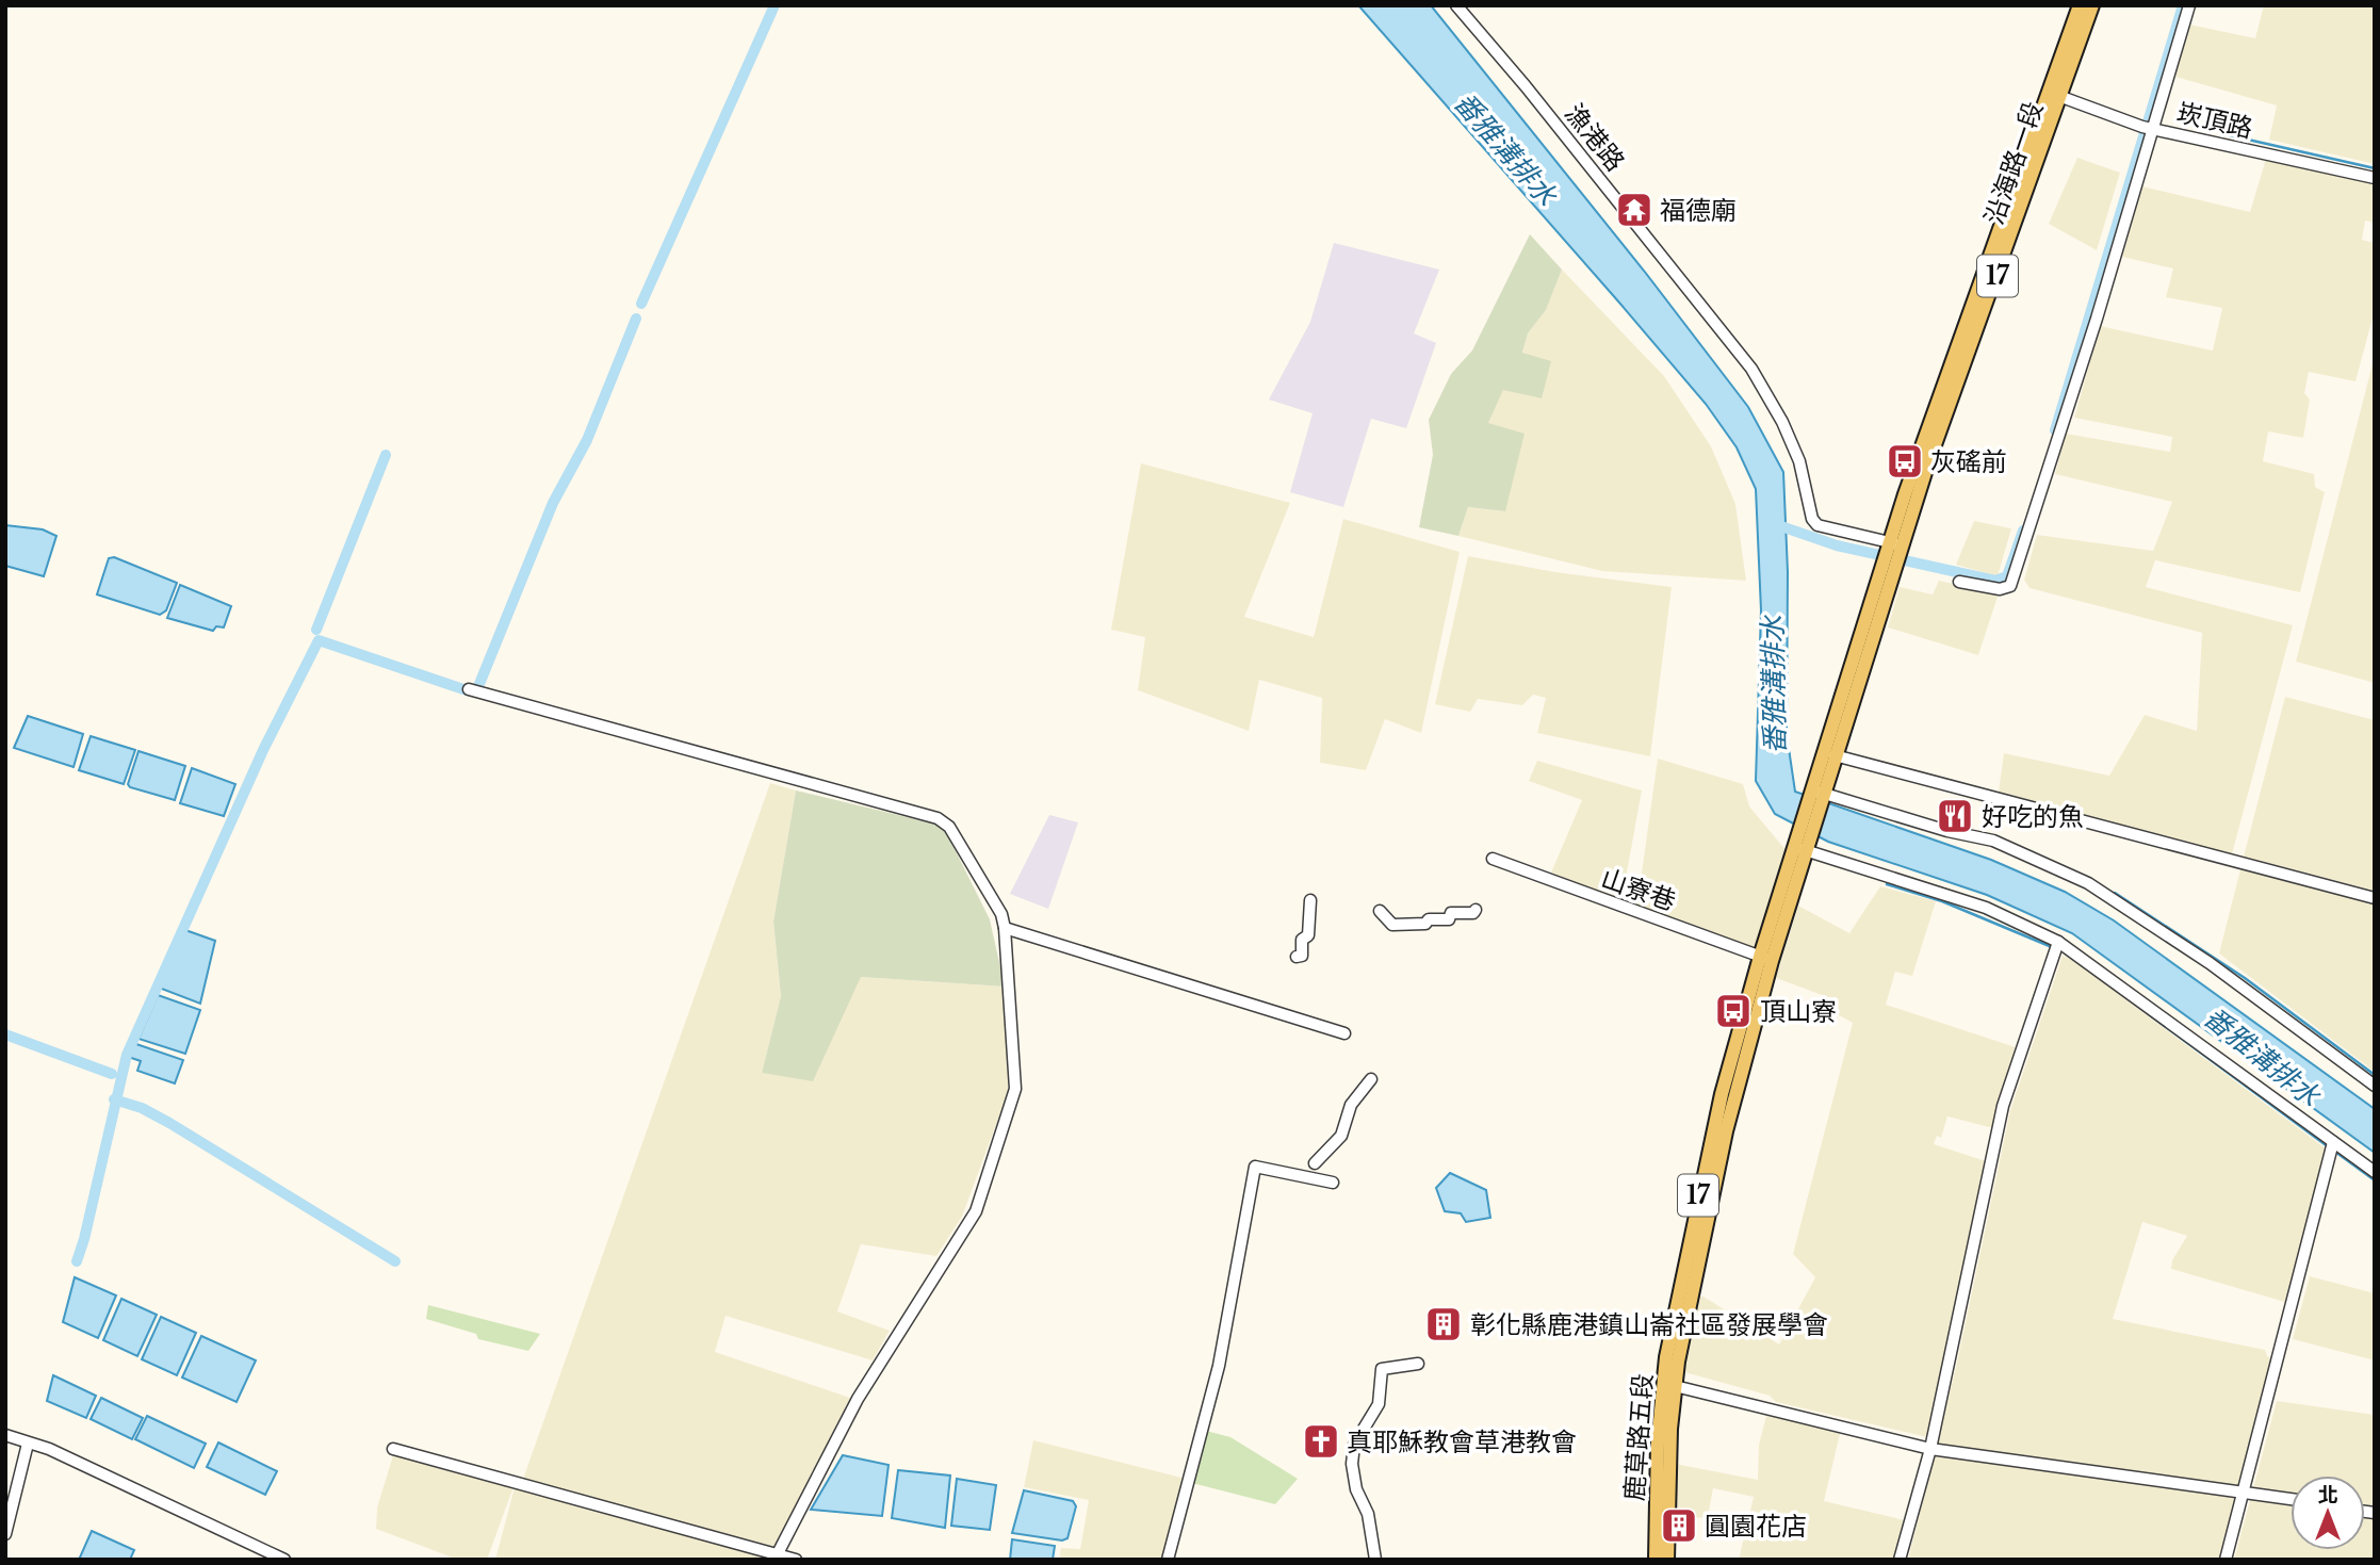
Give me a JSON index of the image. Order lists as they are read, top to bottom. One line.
{"streets":{"main road":["沿海路一段","17","鹿草路五段"],"street":["崁頂路","漁港路","山寮巷"]},"crossings":[["崁頂路","沿海路一段"],["漁港路","沿海路一段"],["漁港路","17"],["沿海路一段","17"],["17","鹿草路五段"],["山寮巷","鹿草路五段"]],"water":["番雅溝排水"],"places":{"temple":["福德廟"],"bus stop":["灰磘前","頂山寮"],"restaurant":["好吃的魚"],"building":["彰化縣鹿港鎮山崙社區發展學會","圓園花店"],"church":["真耶穌教會草港教會"]},"north":"top"}
